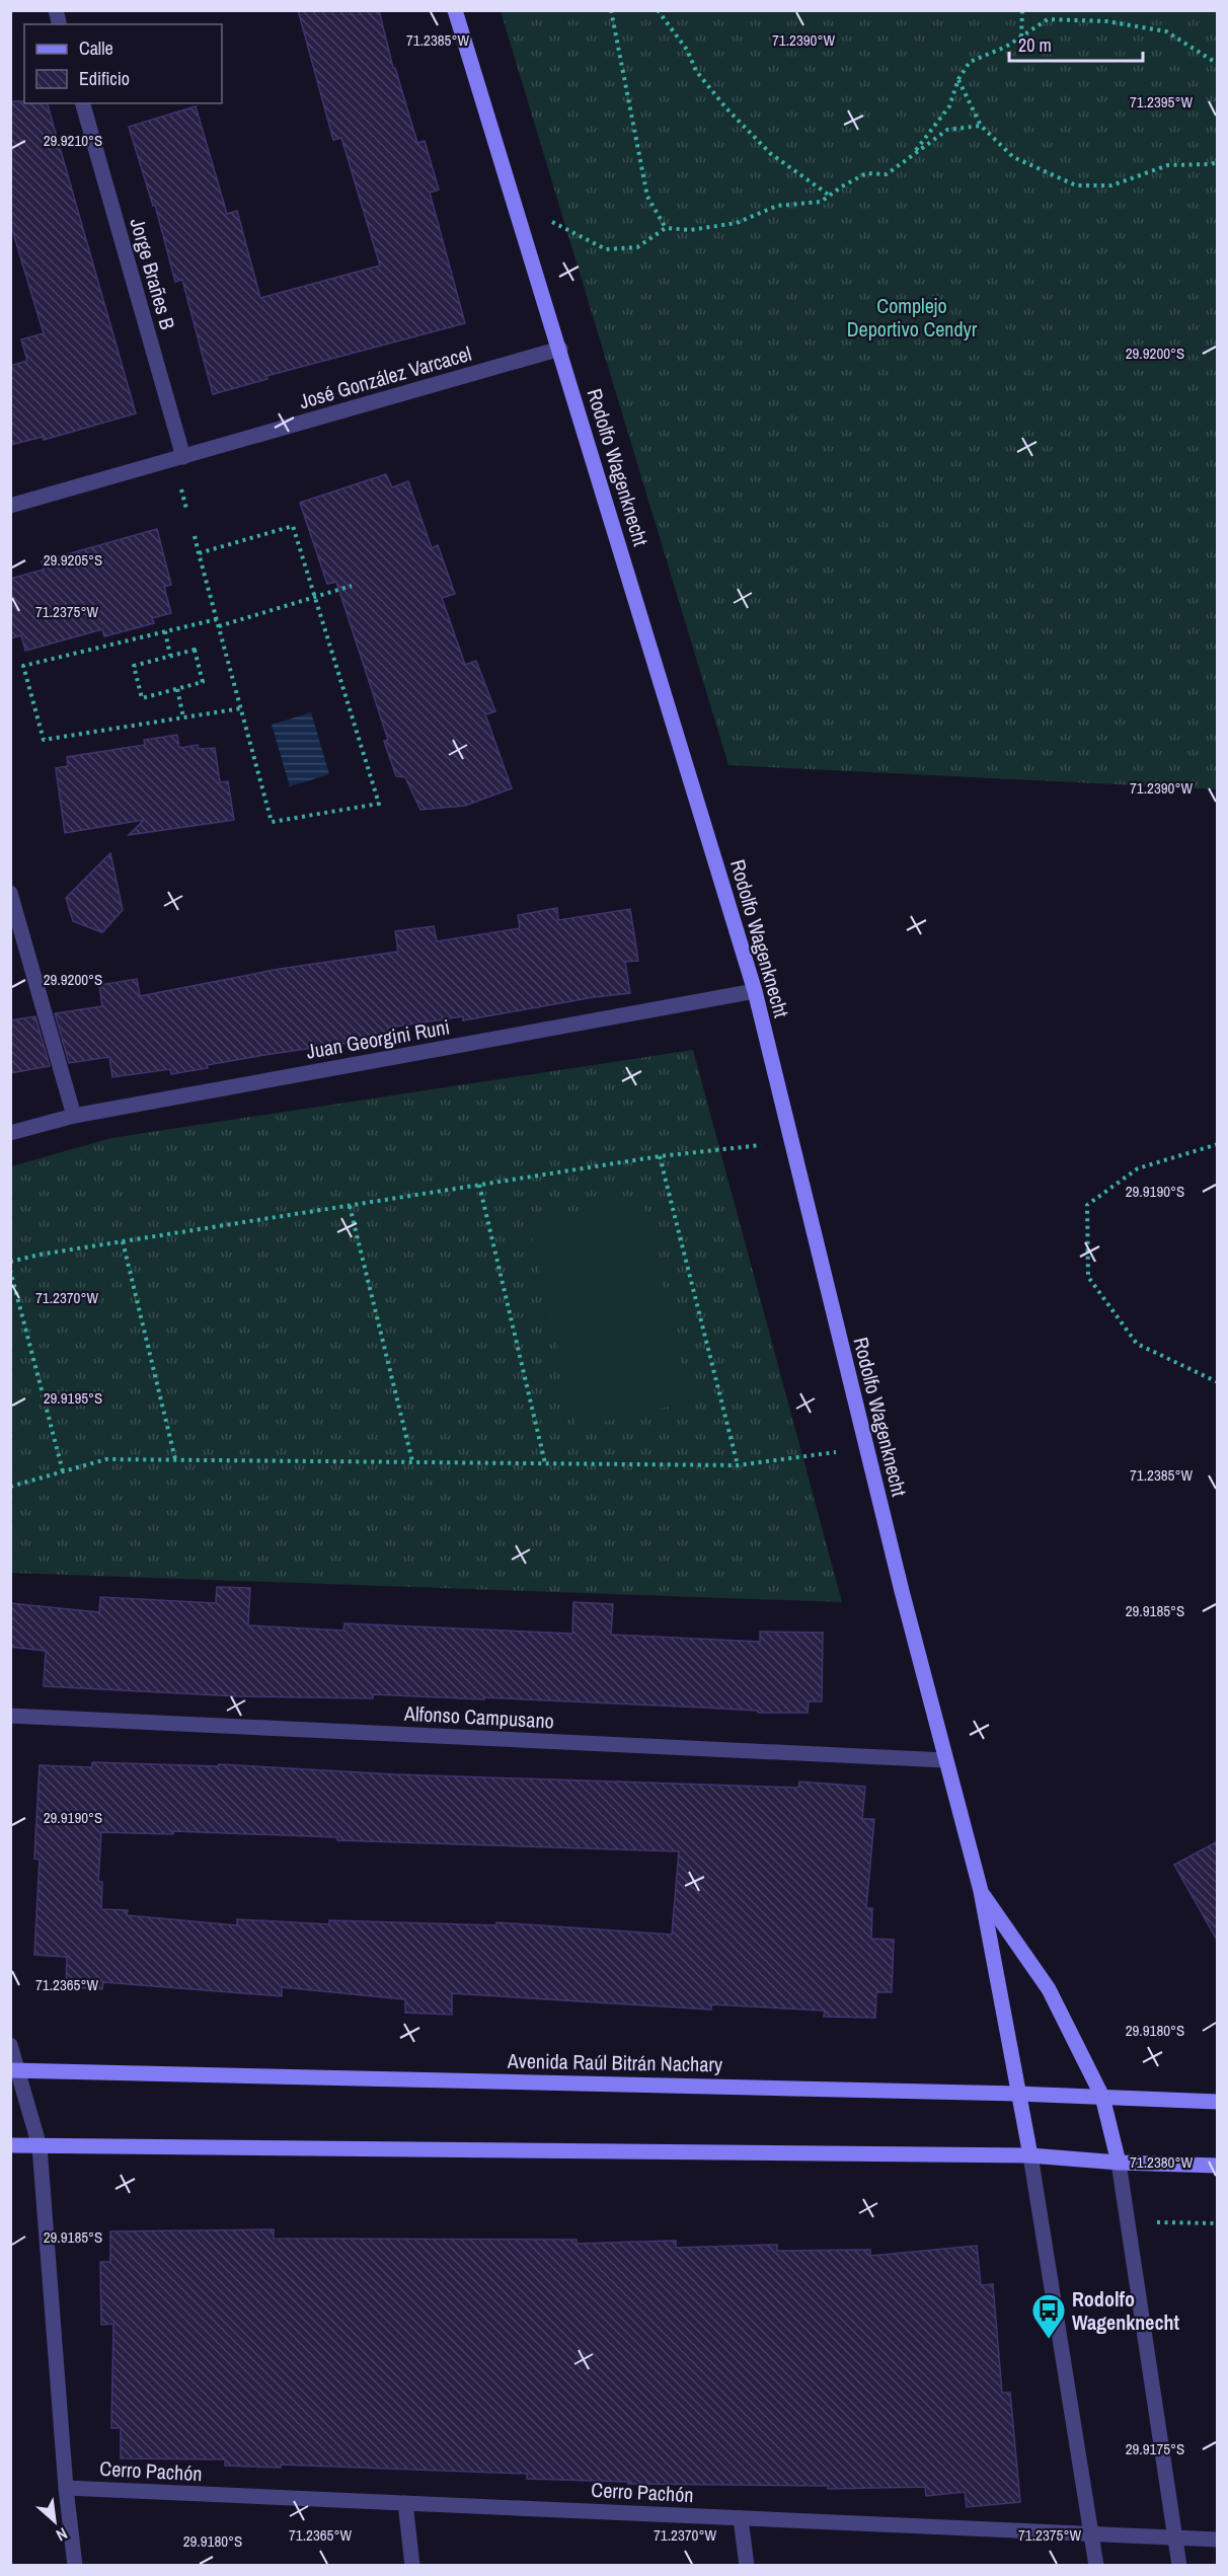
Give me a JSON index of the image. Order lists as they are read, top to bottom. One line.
{"streets":{"street":["Jorge Brañes B","José González Varcacel","Rodolfo Wagenknecht","Juan Georgini Runi","Alfonso Campusano","Avenida Raúl Bitrán Nachary","Cerro Pachón"]},"crossings":[["Jorge Brañes B","José González Varcacel"],["José González Varcacel","Rodolfo Wagenknecht"],["Rodolfo Wagenknecht","Juan Georgini Runi"],["Rodolfo Wagenknecht","Alfonso Campusano"],["Rodolfo Wagenknecht","Avenida Raúl Bitrán Nachary"],["Rodolfo Wagenknecht","Cerro Pachón"]],"parks":["Complejo Deportivo Cendyr"],"places":{"bus stop":["Rodolfo Wagenknecht"]},"legend":["Calle","Edificio"],"scale_bar":"20 m","north":"bottom right","coordinates":["71.2385°W","71.2390°W","71.2395°W","29.9210°S","29.9200°S","29.9205°S","71.2375°W","29.9190°S","71.2370°W","29.9195°S","29.9185°S","71.2365°W","29.9180°S","71.2380°W","29.9175°S"]}
